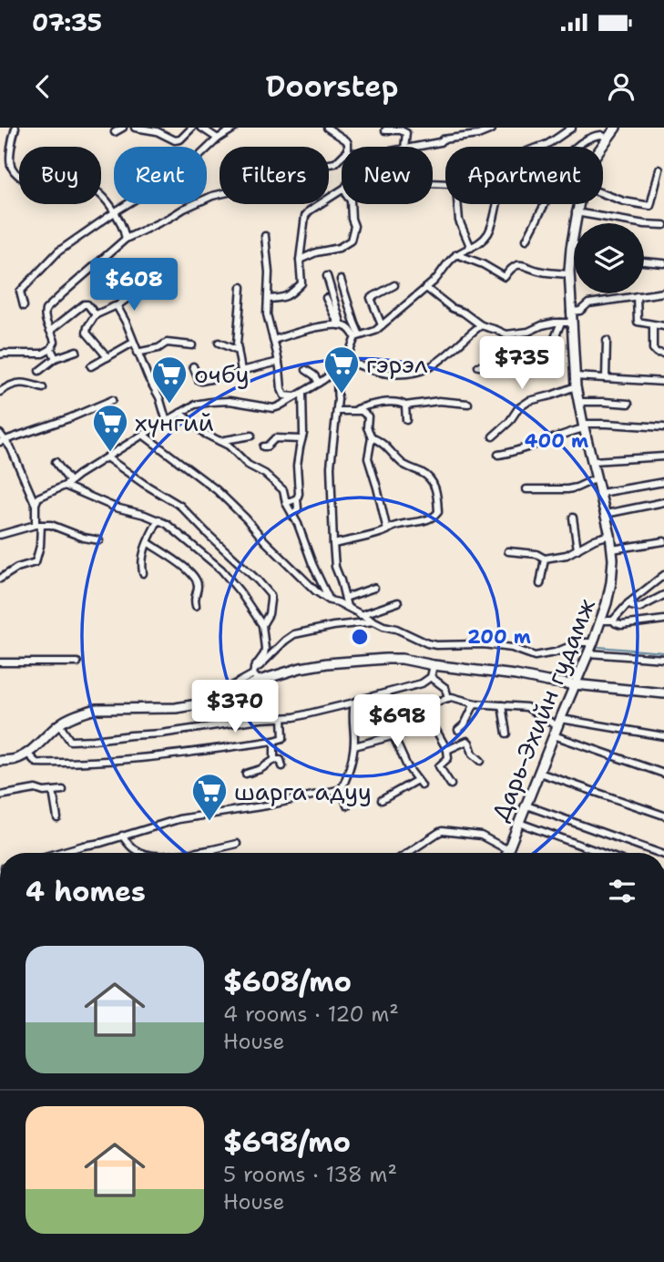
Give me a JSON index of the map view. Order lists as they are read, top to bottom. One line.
{"streets":{"main road":["Дарь-Эхийн гудамж"]},"places":{"supermarket":["гэрэл","очбу","хүнгий","шарга адуу"]},"page":{"status":"07:35","header":"Doorstep","chip":["Buy","Rent","Filters","New","Apartment"],"price":["$608","$735","$370","$698"],"heading":"4 homes","list":[{"name":"$608/mo","note":"4 rooms · 120 m² · House"},{"name":"$698/mo","note":"5 rooms · 138 m² · House"}]},"rings":["400 m","200 m"]}
